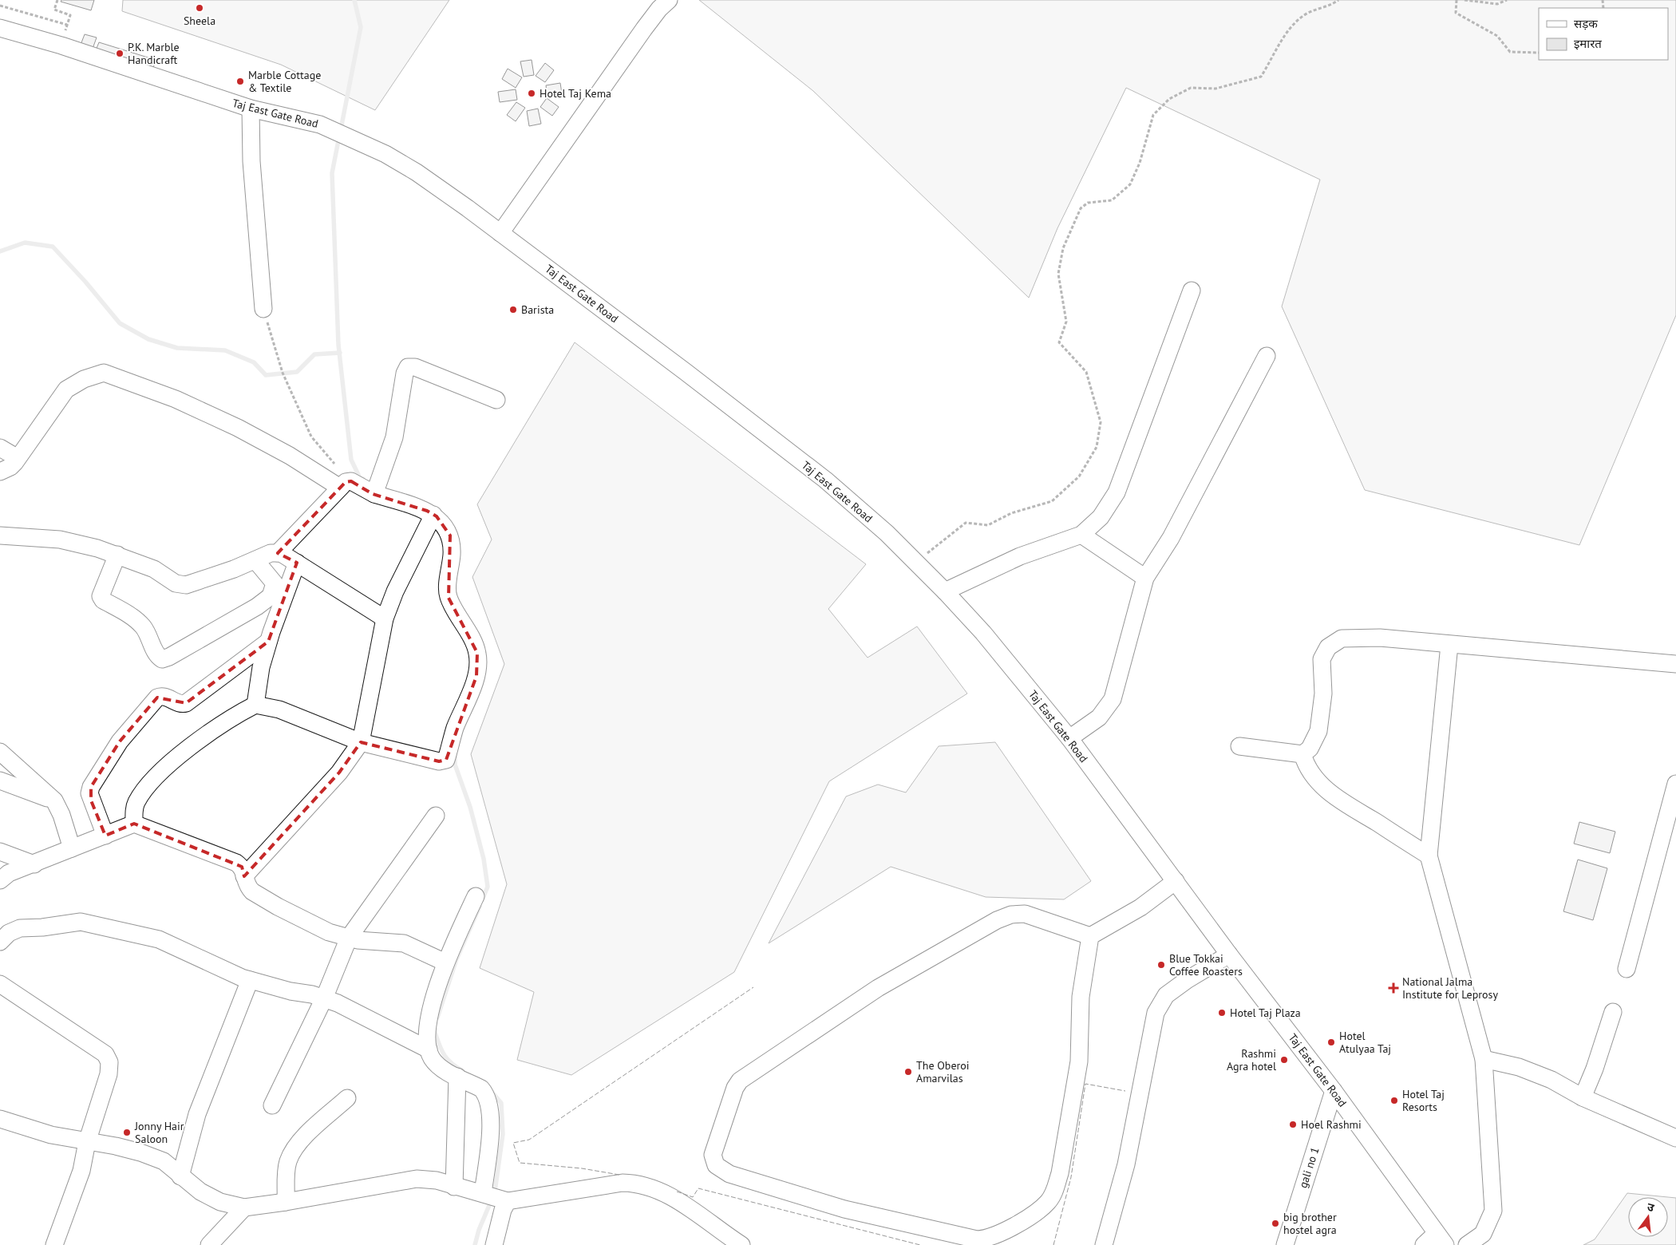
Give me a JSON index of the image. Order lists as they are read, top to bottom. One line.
{"streets":{"street":["Taj East Gate Road","gali no 1"]},"crossings":[["Taj East Gate Road","gali no 1"]],"places":{"other":["Sheela","P.K. Marble Handicraft","Marble Cottage & Textile","Hotel Taj Kema","Barista","Blue Tokkai Coffee Roasters","Hotel Taj Plaza","Hotel Atulyaa Taj","Rashmi Agra hotel","The Oberoi Amarvilas","Hotel Taj Resorts","Hoel Rashmi","Jonny Hair Saloon","big brother hostel agra"],"health":["National Jalma Institute for Leprosy"]},"legend":["सड़क","इमारत"],"north":"top"}
